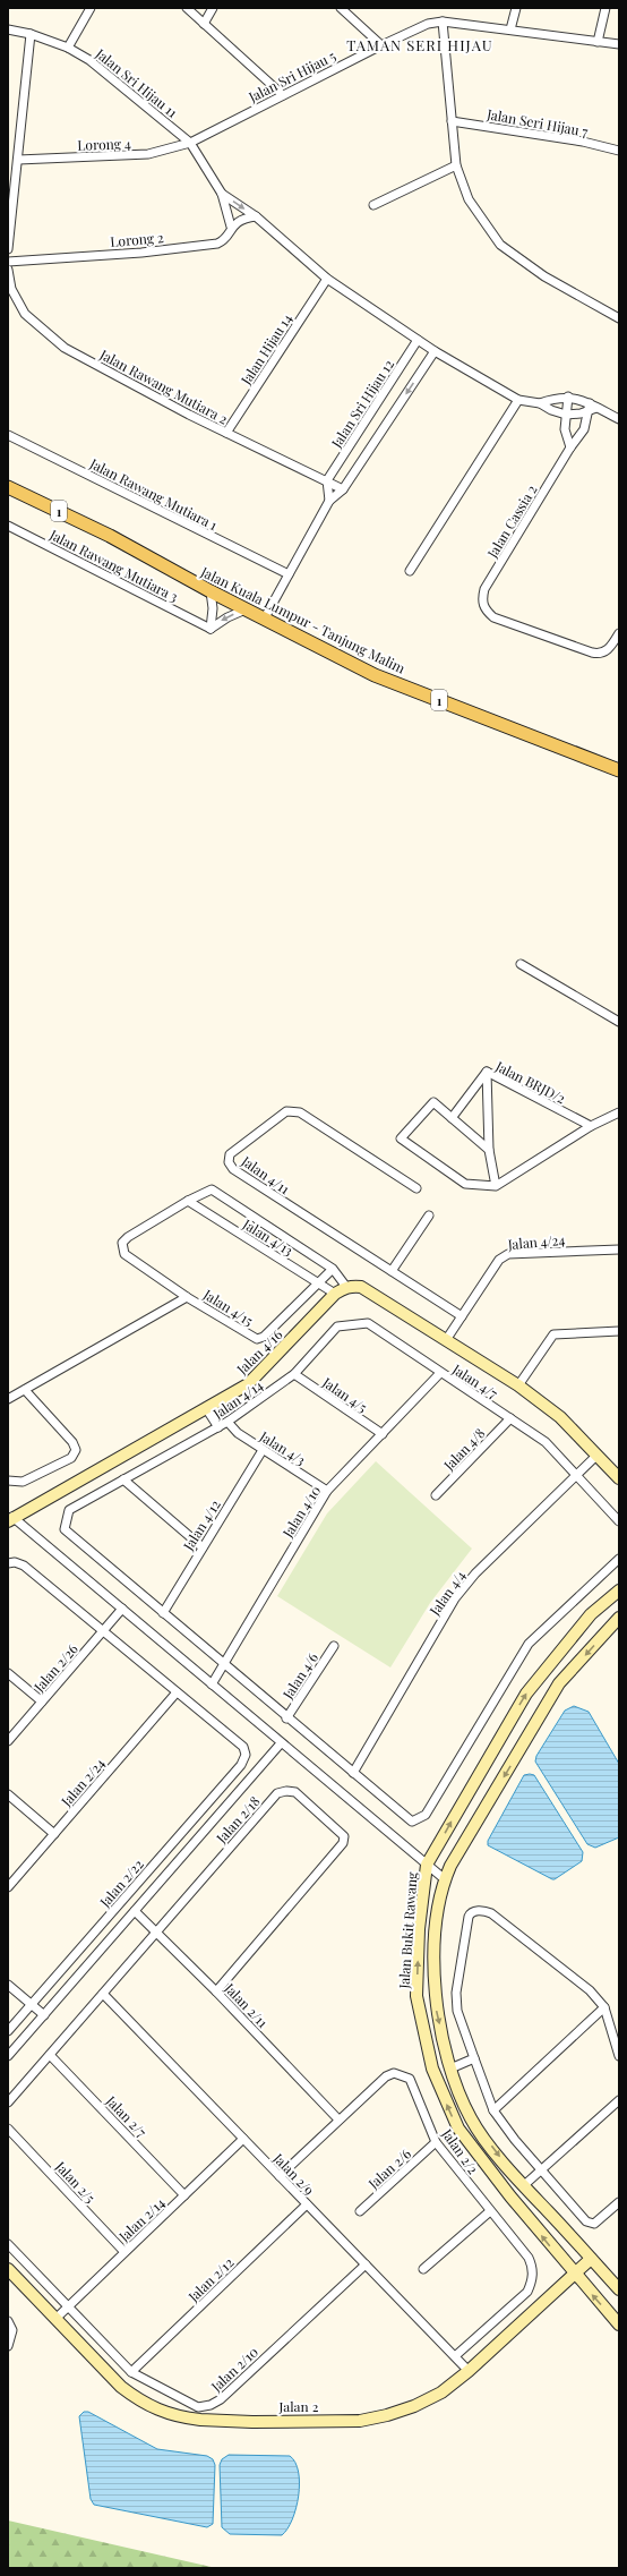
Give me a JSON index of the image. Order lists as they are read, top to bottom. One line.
{"streets":{"main road":["1","Jalan Kuala Lumpur - Tanjung Malim"],"street":["Jalan Sri Hijau 5","Jalan Sri Hijau 11","Jalan Seri Hijau 7","Lorong 4","Lorong 2","Jalan Hijau 14","Jalan Rawang Mutiara 2","Jalan Sri Hijau 12","Jalan Rawang Mutiara 1","Jalan Cassia 2","Jalan Rawang Mutiara 3","Jalan BRJD/2","Jalan 4/11","Jalan 4/13","Jalan 4/24","Jalan 4/15","Jalan 4/16","Jalan 4/7","Jalan 4/5","Jalan 4/14","Jalan 4/3","Jalan 4/8","Jalan 4/10","Jalan 4/12","Jalan 4/4","Jalan 2/26","Jalan 4/6","Jalan 2/24","Jalan 2/18","Jalan 2/22","Jalan Bukit Rawang","Jalan 2/11","Jalan 2/7","Jalan 2/2","Jalan 2/6","Jalan 2/9","Jalan 2/5","Jalan 2/14","Jalan 2/12","Jalan 2/10","Jalan 2"]},"crossings":[["Jalan Sri Hijau 5","Jalan Sri Hijau 11"],["Jalan Sri Hijau 5","Lorong 4"],["Jalan Sri Hijau 11","Lorong 4"],["Jalan Sri Hijau 11","Lorong 2"],["Jalan Sri Hijau 11","Jalan Hijau 14"],["Jalan Sri Hijau 11","Jalan Sri Hijau 12"],["Jalan Hijau 14","Jalan Rawang Mutiara 2"],["Jalan Rawang Mutiara 2","Jalan Sri Hijau 12"],["Jalan 4/11","Jalan 4/24"],["Jalan 4/13","Jalan 4/15"],["Jalan 4/13","Jalan 4/16"],["Jalan 4/7","Jalan 4/14"],["Jalan 4/7","Jalan 4/8"],["Jalan 4/7","Jalan 4/10"],["Jalan 4/7","Jalan 4/4"],["Jalan 4/5","Jalan 4/14"],["Jalan 4/5","Jalan 4/10"],["Jalan 4/14","Jalan 4/3"],["Jalan 4/14","Jalan 4/12"],["Jalan 4/3","Jalan 4/10"],["Jalan 4/3","Jalan 4/12"],["Jalan 2/24","Jalan 2/22"],["Jalan 2/18","Jalan 2/11"],["Jalan Bukit Rawang","Jalan 2"],["Jalan 2/11","Jalan 2/2"],["Jalan 2/7","Jalan 2/14"],["Jalan 2/2","Jalan 2/6"],["Jalan 2/2","Jalan 2/9"],["Jalan 2/9","Jalan 2/14"],["Jalan 2/9","Jalan 2/12"],["Jalan 2/9","Jalan 2/10"],["Jalan 2/9","Jalan 2"],["Jalan 2/5","Jalan 2/14"],["Jalan 2/14","Jalan 2/10"],["Jalan 2/14","Jalan 2"],["Jalan 2/12","Jalan 2/10"]],"districts":["TAMAN SERI HIJAU"]}
